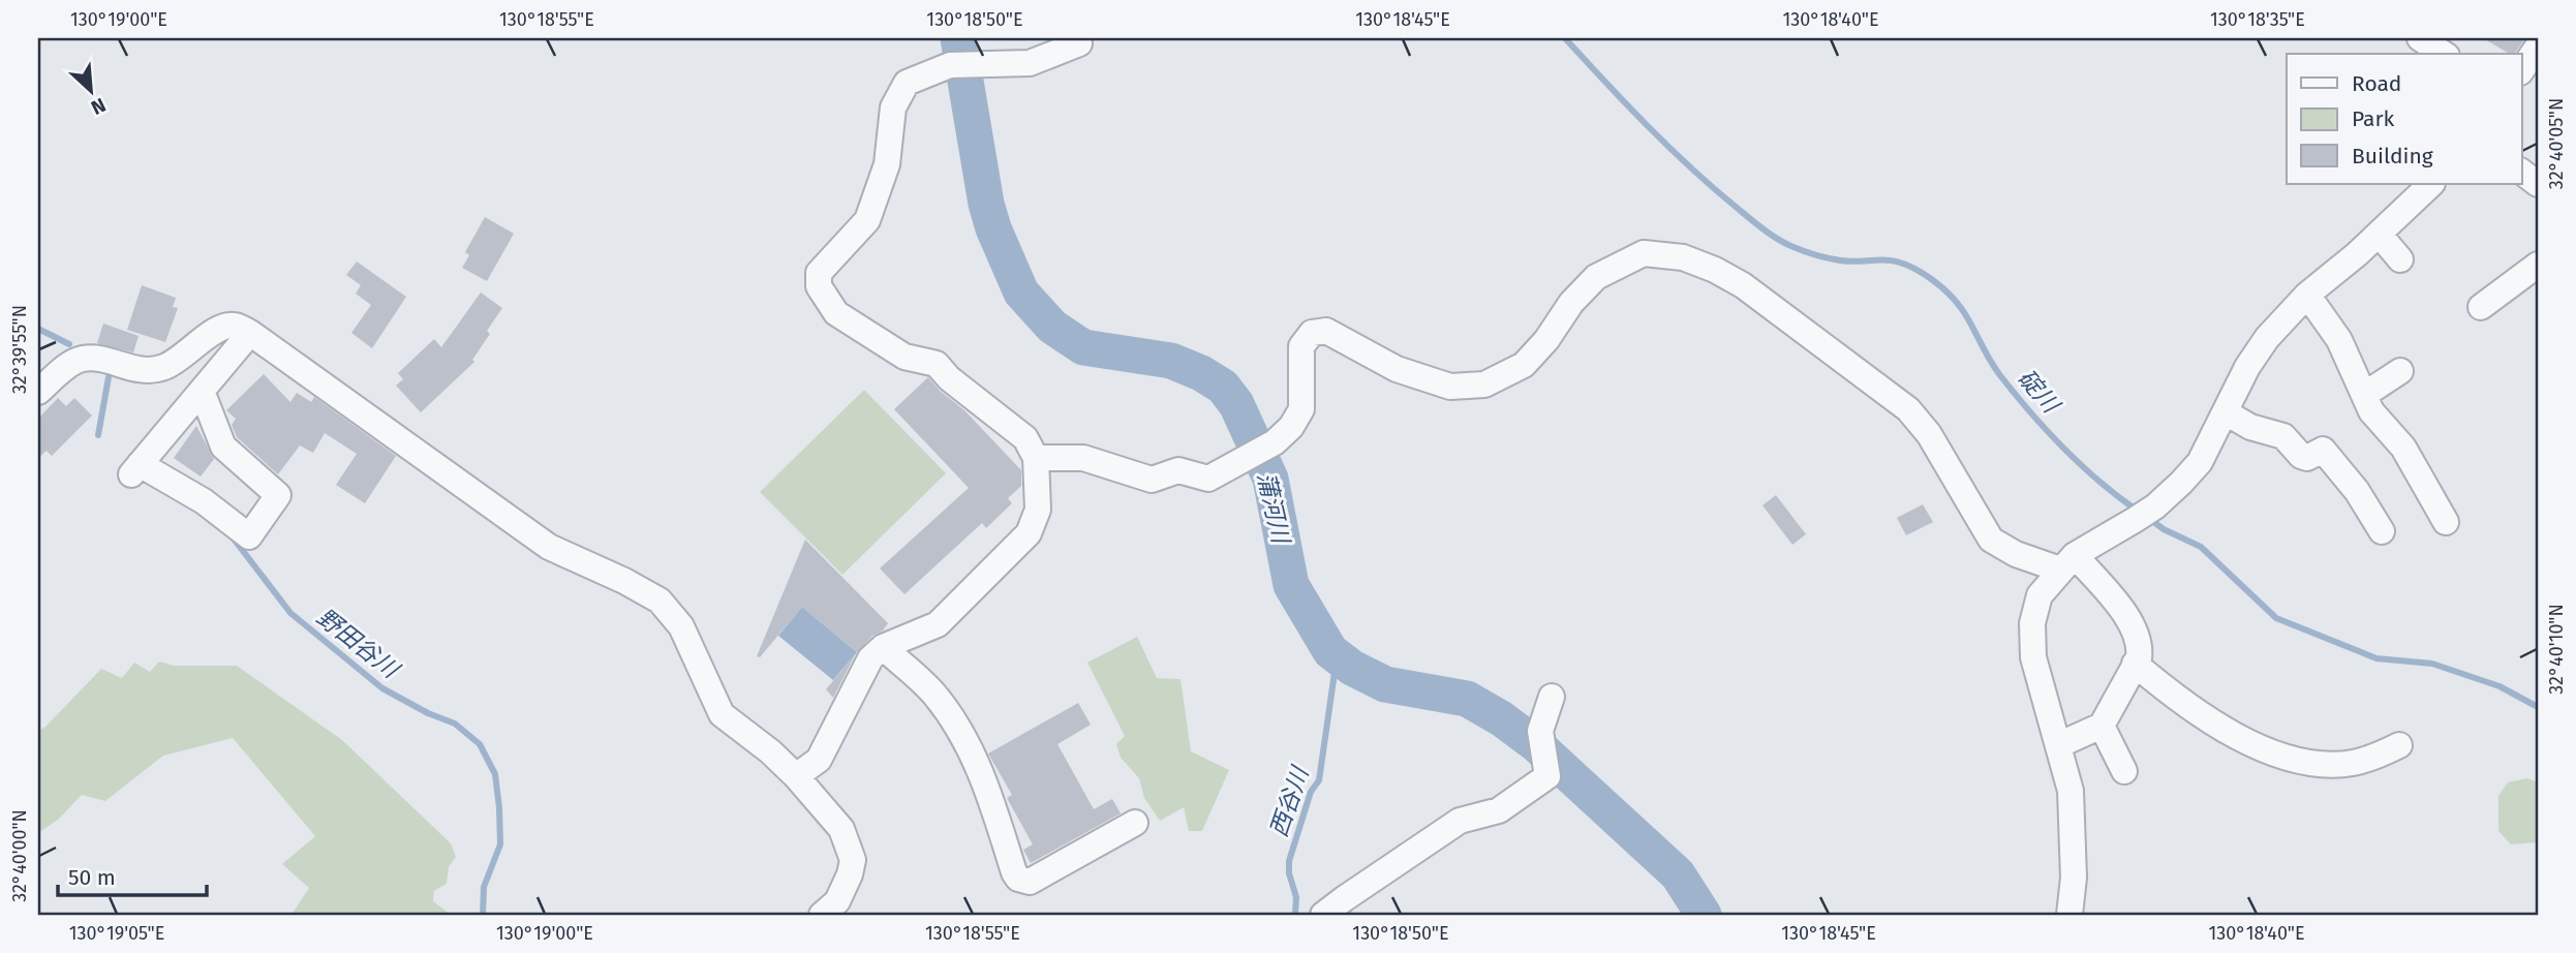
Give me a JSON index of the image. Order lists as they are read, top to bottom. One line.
{"water":["碇川","蒲河川","野田谷川","西谷川"],"legend":["Road","Park","Building"],"scale_bar":"50 m","north":"bottom right","coordinates":["130°19'00\"E","130°18'55\"E","130°18'50\"E","130°18'45\"E","130°18'40\"E","130°18'35\"E","32°40'05\"N","32°39'55\"N","32°40'10\"N","32°40'00\"N","130°19'05\"E"]}
